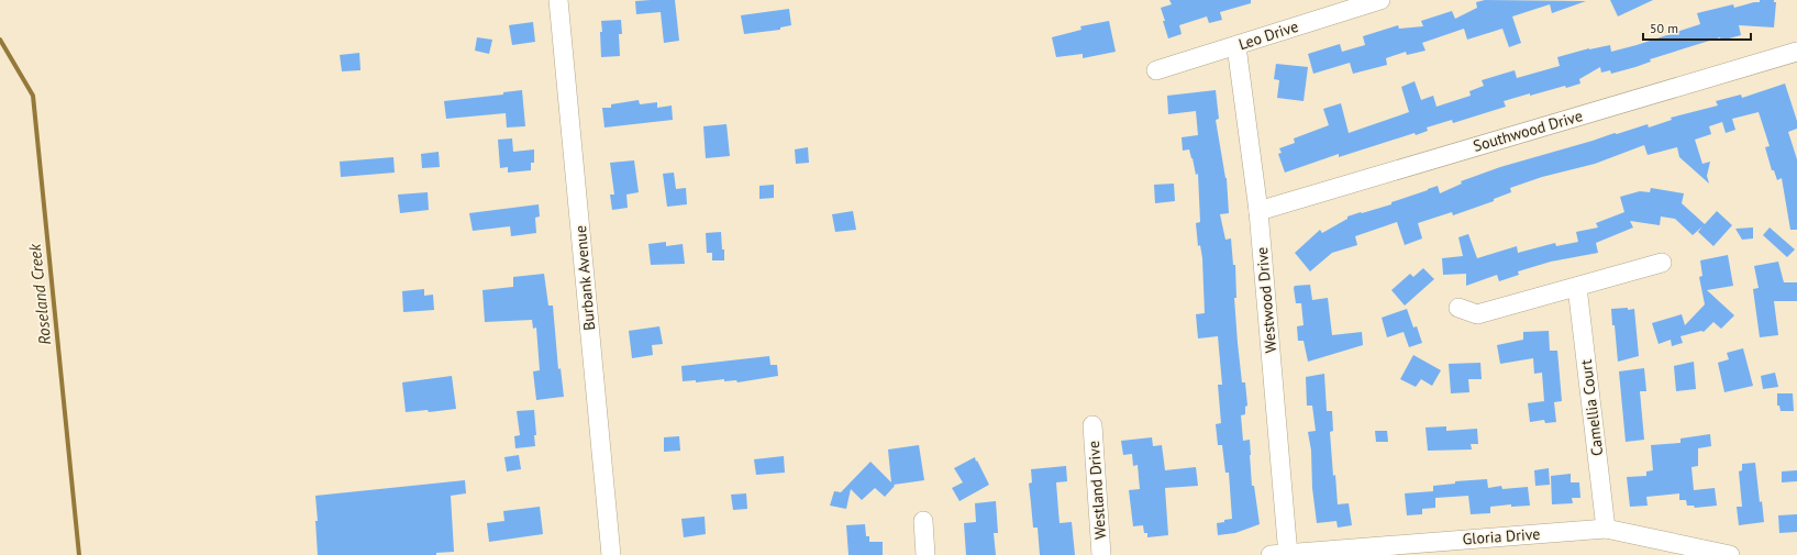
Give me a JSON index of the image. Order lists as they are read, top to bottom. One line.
{"streets":{"street":["Leo Drive","Southwood Drive","Burbank Avenue","Westwood Drive","Camellia Court","Westland Drive","Gloria Drive"]},"crossings":[["Leo Drive","Westwood Drive"],["Southwood Drive","Westwood Drive"],["Westwood Drive","Gloria Drive"],["Camellia Court","Gloria Drive"]],"water":["Roseland Creek"],"scale_bar":"50 m"}
